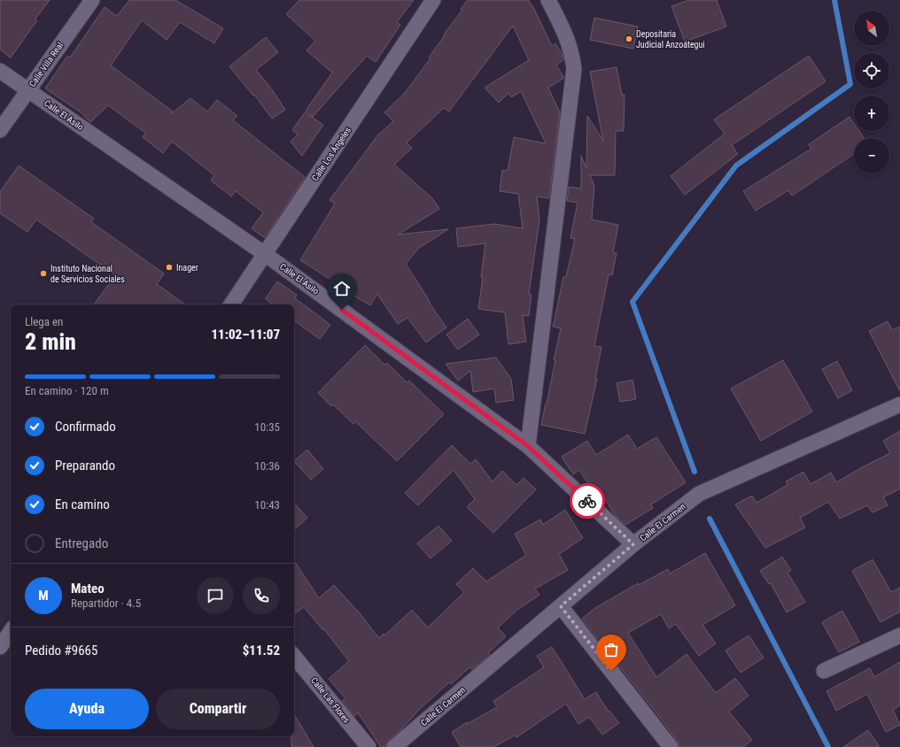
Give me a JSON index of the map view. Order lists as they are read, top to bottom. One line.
{"streets":{"street":["Calle Villa Real","Calle El Asilo","Calle Los Ángeles","Calle El Carmen","Calle Las Flores"]},"crossings":[["Calle Villa Real","Calle El Asilo"],["Calle El Asilo","Calle Los Ángeles"],["Calle El Asilo","Calle El Carmen"]],"places":["Depositaria Judicial Anzoátegui","Inager","Instituto Nacional de Servicios Sociales"],"north":"top left","page":{"map_buttons":["+","−"],"heading":["2 min","Llega en","11:02–11:07"],"panel":["Mateo","Repartidor · 4.5","Pedido #9665","$11.52"],"bar":"En camino · 120 m","list":[["Confirmado","10:35"],["Preparando","10:36"],["En camino","10:43"],"Entregado"],"round":"M","buttons":["Ayuda","Compartir"]}}
